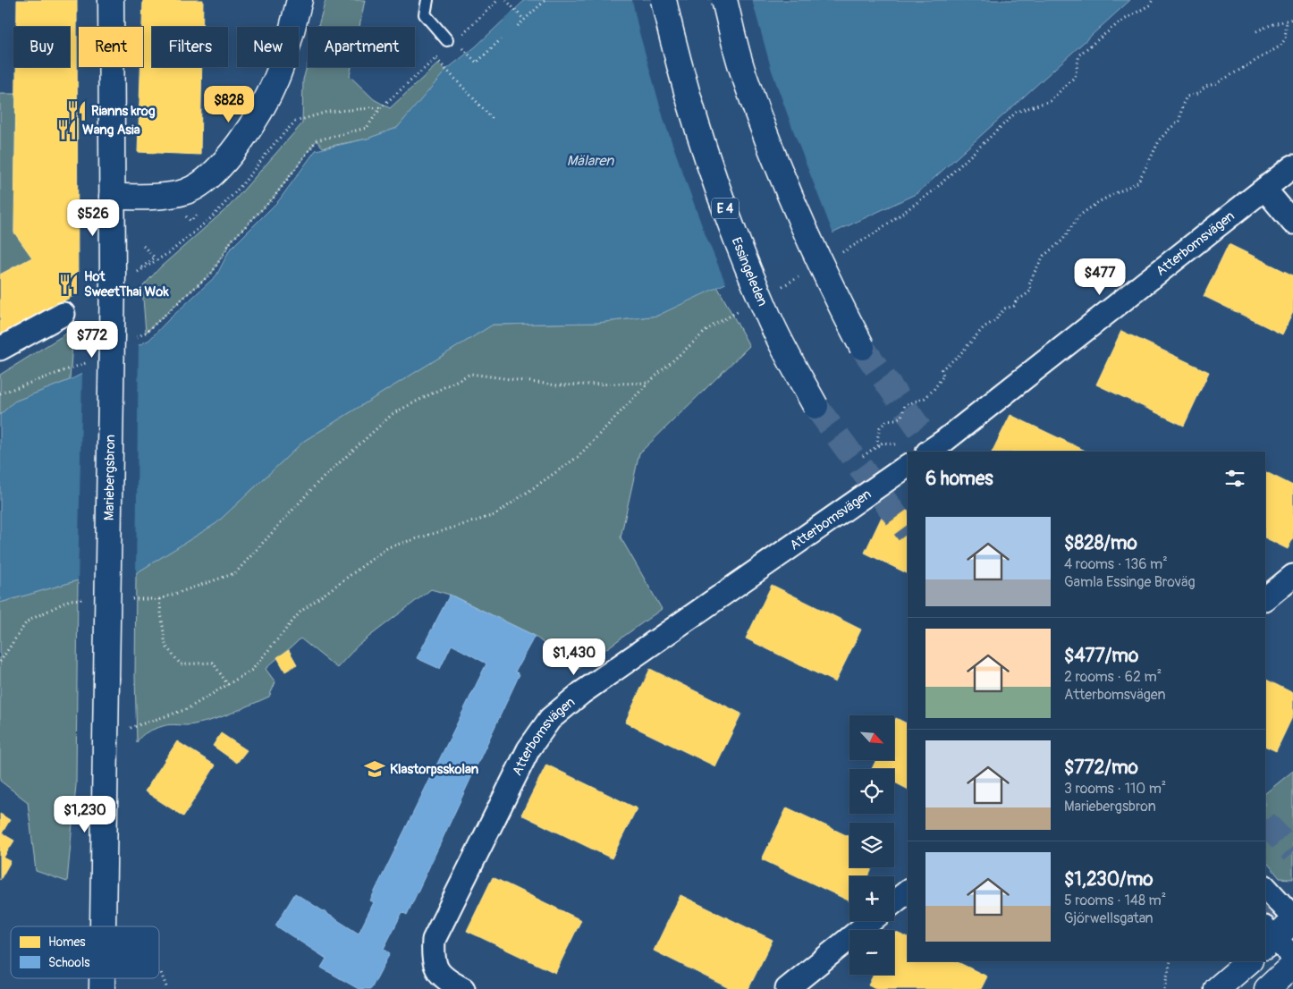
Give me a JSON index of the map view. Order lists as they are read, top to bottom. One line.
{"streets":{"main road":["E 4","Essingeleden","Mariebergsbron"],"street":["Atterbomsvägen"]},"water":["Mälaren"],"places":{"restaurant":["Rianns krog","Wang Asia","Hot SweetThai Wok"],"school or university":["Klastorpsskolan"]},"legend":["Homes","Schools"],"north":"bottom right","page":{"chip":["Buy","Rent","Filters","New","Apartment"],"price":["$828","$526","$477","$772","$1,430","$1,230"],"heading":"6 homes","list":[{"name":"$828/mo","note":"4 rooms · 136 m² · Gamla Essinge Broväg"},{"name":"$477/mo","note":"2 rooms · 62 m² · Atterbomsvägen"},{"name":"$772/mo","note":"3 rooms · 110 m² · Mariebergsbron"},{"name":"$1,230/mo","note":"5 rooms · 148 m² · Gjörwellsgatan"}],"map_buttons":["+","−"]}}
